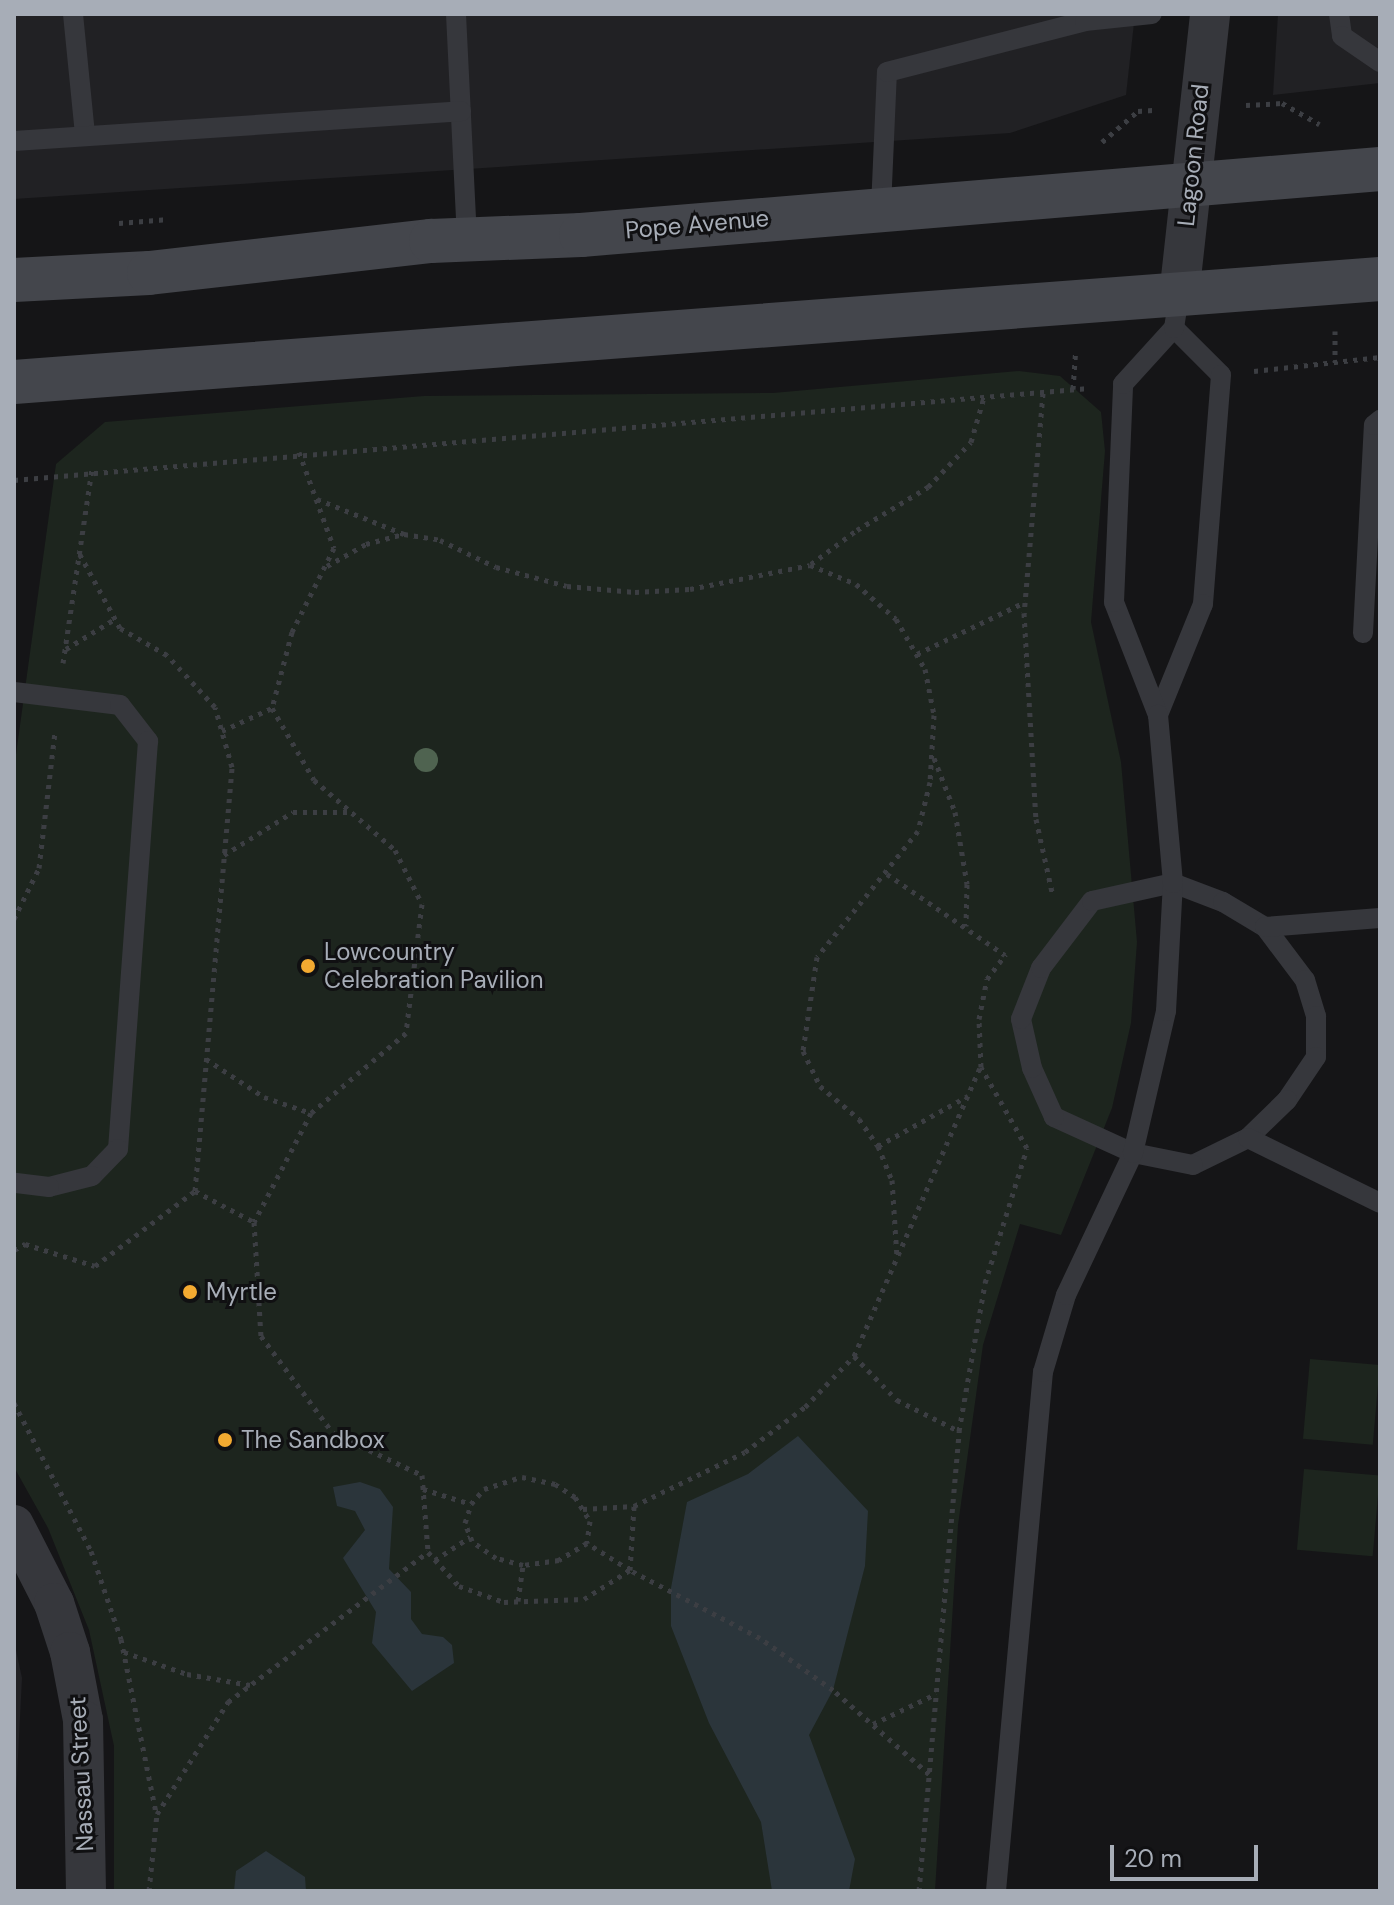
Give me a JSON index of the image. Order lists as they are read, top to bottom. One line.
{"streets":{"main road":["Pope Avenue"],"street":["Lagoon Road","Nassau Street"]},"crossings":[["Lagoon Road","Pope Avenue"]],"places":["Lowcountry Celebration Pavilion","Myrtle","The Sandbox"],"scale_bar":"20 m"}
